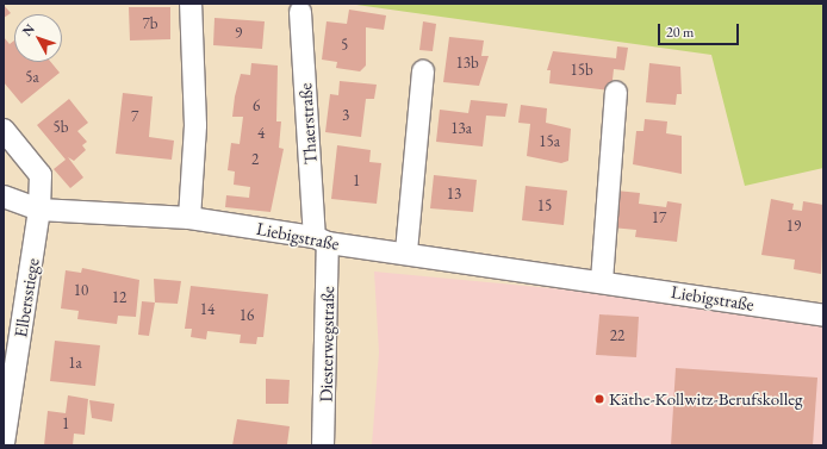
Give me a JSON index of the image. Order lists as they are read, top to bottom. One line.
{"streets":{"street":["Thaerstraße","Liebigstraße","Elbersstiege","Diesterwegstraße"]},"crossings":[["Thaerstraße","Liebigstraße"],["Thaerstraße","Diesterwegstraße"],["Liebigstraße","Elbersstiege"],["Liebigstraße","Diesterwegstraße"]],"places":["Käthe-Kollwitz-Berufskolleg"],"house_numbers":["7b","9","5","13b","15b","5a","6","3","7","5b","13a","4","15a","2","1","13","15","17","19","10","12","14","16","22","1a","1"],"scale_bar":"20 m","north":"top left"}
